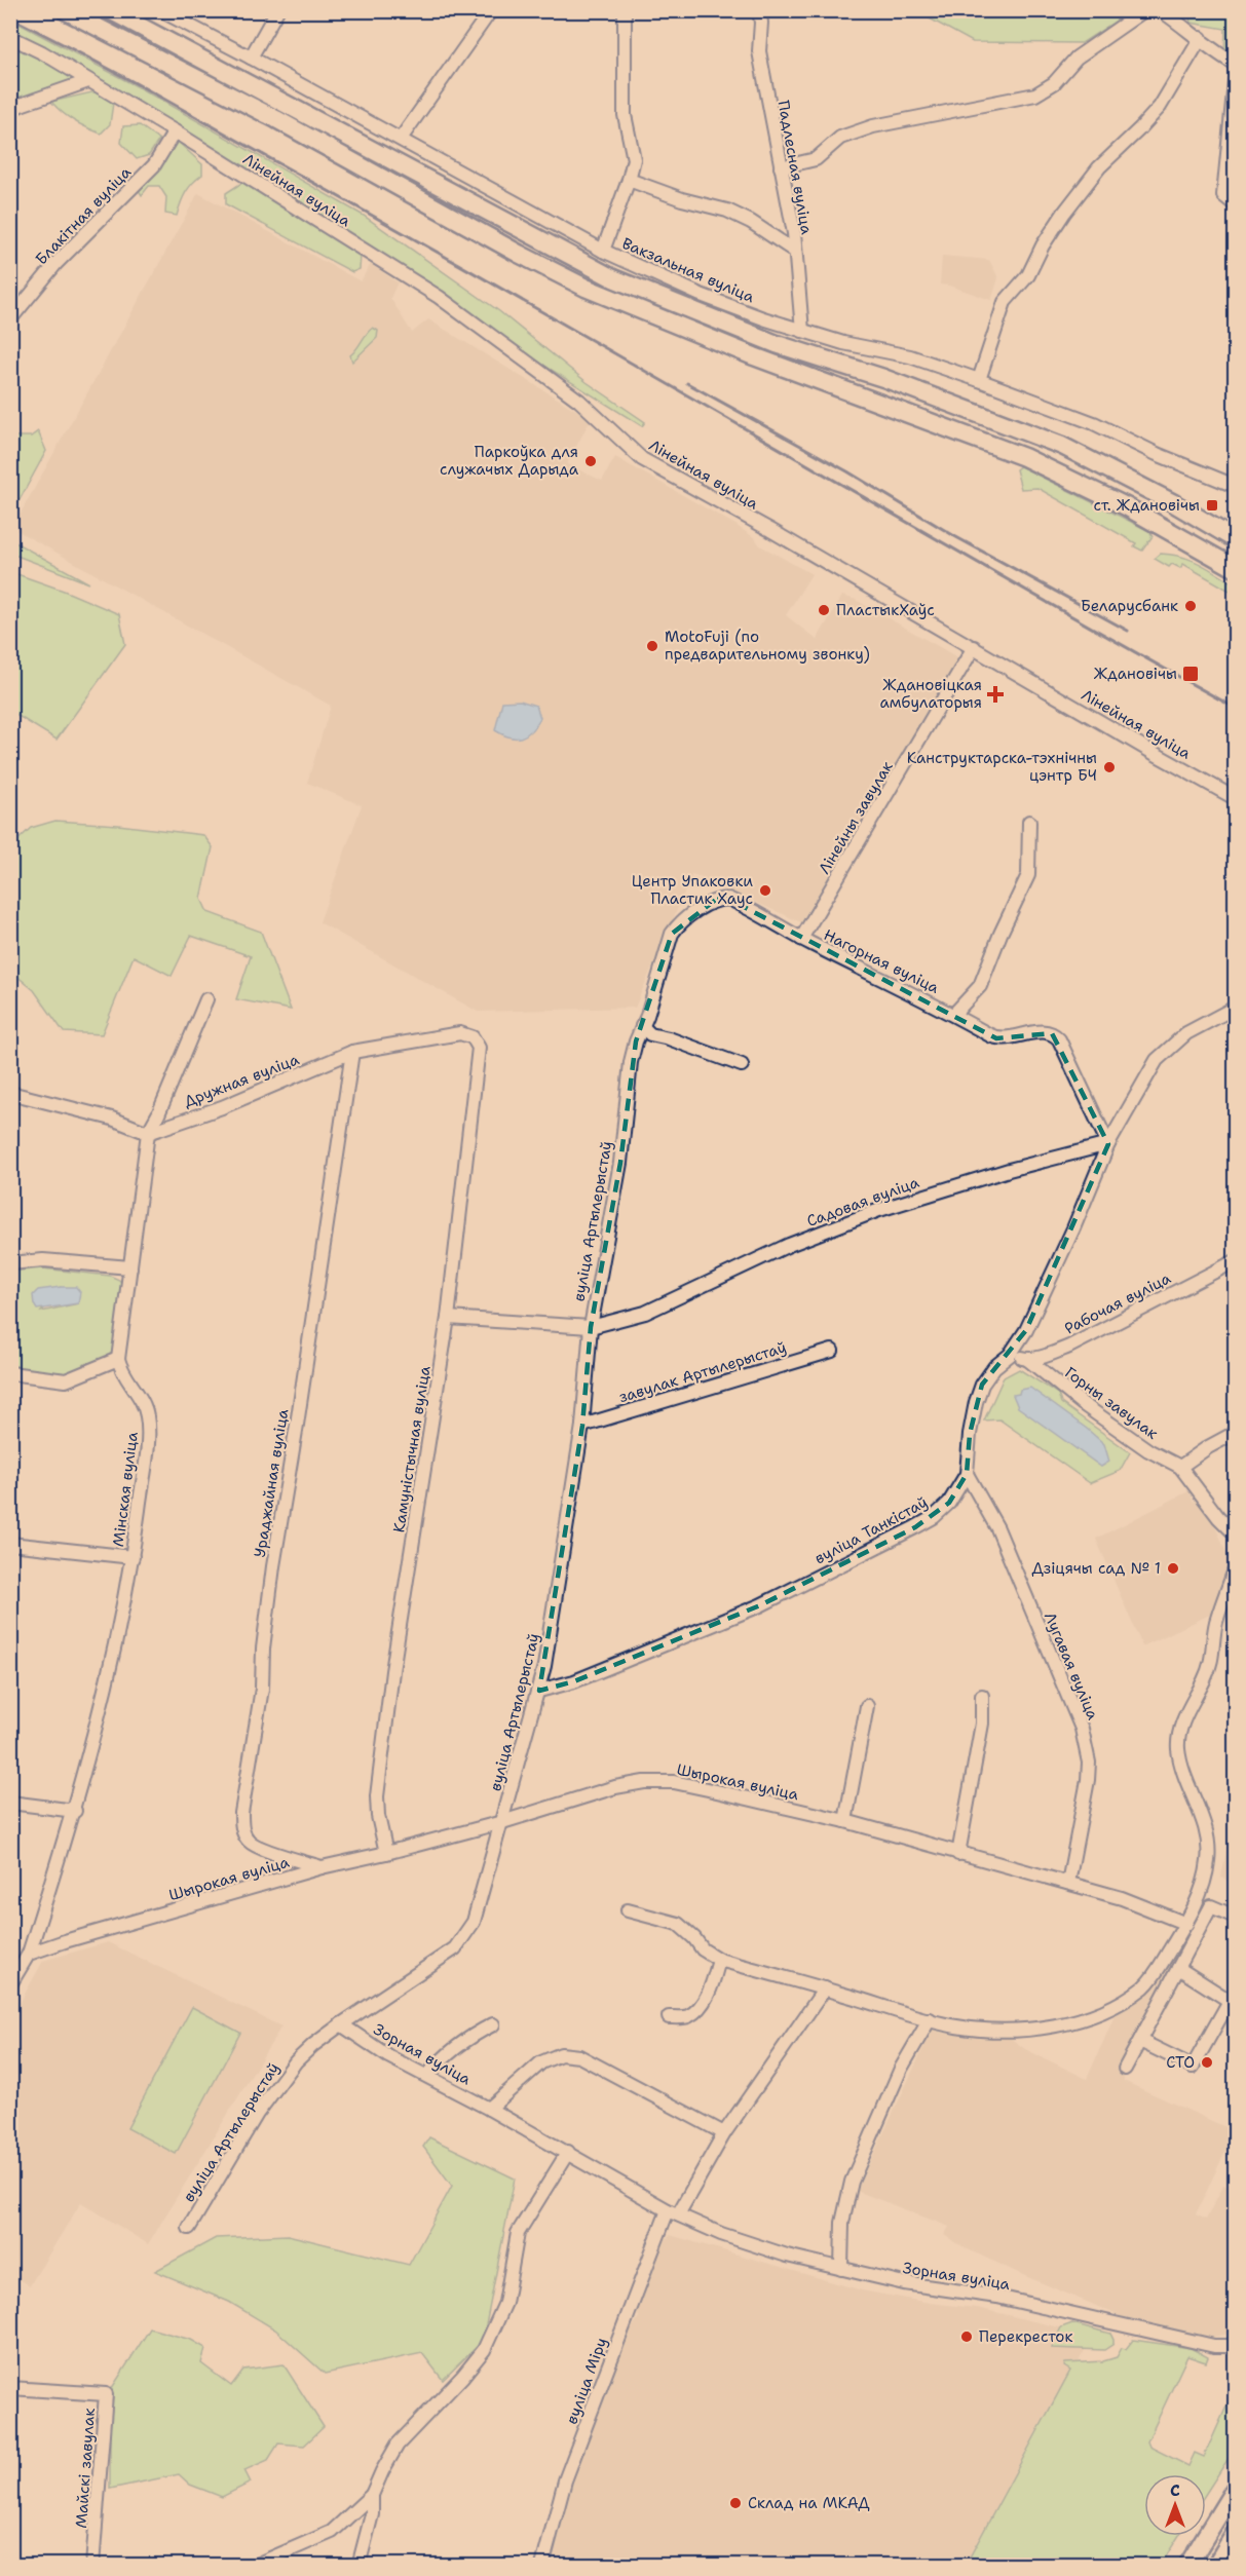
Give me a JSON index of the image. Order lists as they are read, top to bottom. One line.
{"streets":{"street":["Падлесная вуліца","Лінейная вуліца","Блакітная вуліца","Вакзальная вуліца","Лінейны завулак","Нагорная вуліца","Дружная вуліца","Садовая вуліца","вуліца Артылерыстаў","Рабочая вуліца","завулак Артылерыстаў","Горны завулак","Камуністычная вуліца","Ураджайная вуліца","Мінская вуліца","вуліца Танкістаў","Лугавая вуліца","Шырокая вуліца","Зорная вуліца","вуліца Міру","Майскі завулак"]},"crossings":[["Падлесная вуліца","Вакзальная вуліца"],["Лінейная вуліца","Блакітная вуліца"],["Лінейная вуліца","Лінейны завулак"],["Лінейны завулак","Нагорная вуліца"],["Нагорная вуліца","Садовая вуліца"],["Нагорная вуліца","вуліца Артылерыстаў"],["Нагорная вуліца","вуліца Танкістаў"],["Дружная вуліца","Камуністычная вуліца"],["Дружная вуліца","Ураджайная вуліца"],["Садовая вуліца","вуліца Артылерыстаў"],["Садовая вуліца","Камуністычная вуліца"],["Садовая вуліца","вуліца Танкістаў"],["вуліца Артылерыстаў","завулак Артылерыстаў"],["вуліца Артылерыстаў","вуліца Танкістаў"],["вуліца Артылерыстаў","Шырокая вуліца"],["вуліца Артылерыстаў","Зорная вуліца"],["Рабочая вуліца","Горны завулак"],["Рабочая вуліца","вуліца Танкістаў"],["Камуністычная вуліца","Шырокая вуліца"],["Ураджайная вуліца","Шырокая вуліца"],["Мінская вуліца","Шырокая вуліца"],["вуліца Танкістаў","Лугавая вуліца"],["Лугавая вуліца","Шырокая вуліца"],["Зорная вуліца","вуліца Міру"]],"places":{"other":["Паркоўка для служачых Дарыда","Беларусбанк","ПластыкХаўс","MotoFuji (по предварительному звонку)","Канструктарска-тэхнічны цэнтр БЧ","Центр Упаковки Пластик Хаус","Дзіцячы сад № 1","СТО","Перекресток","Склад на МКАД"],"transit":["ст. Ждановічы","Ждановічы"],"health":["Ждановіцкая амбулаторыя"]},"north":"top"}
